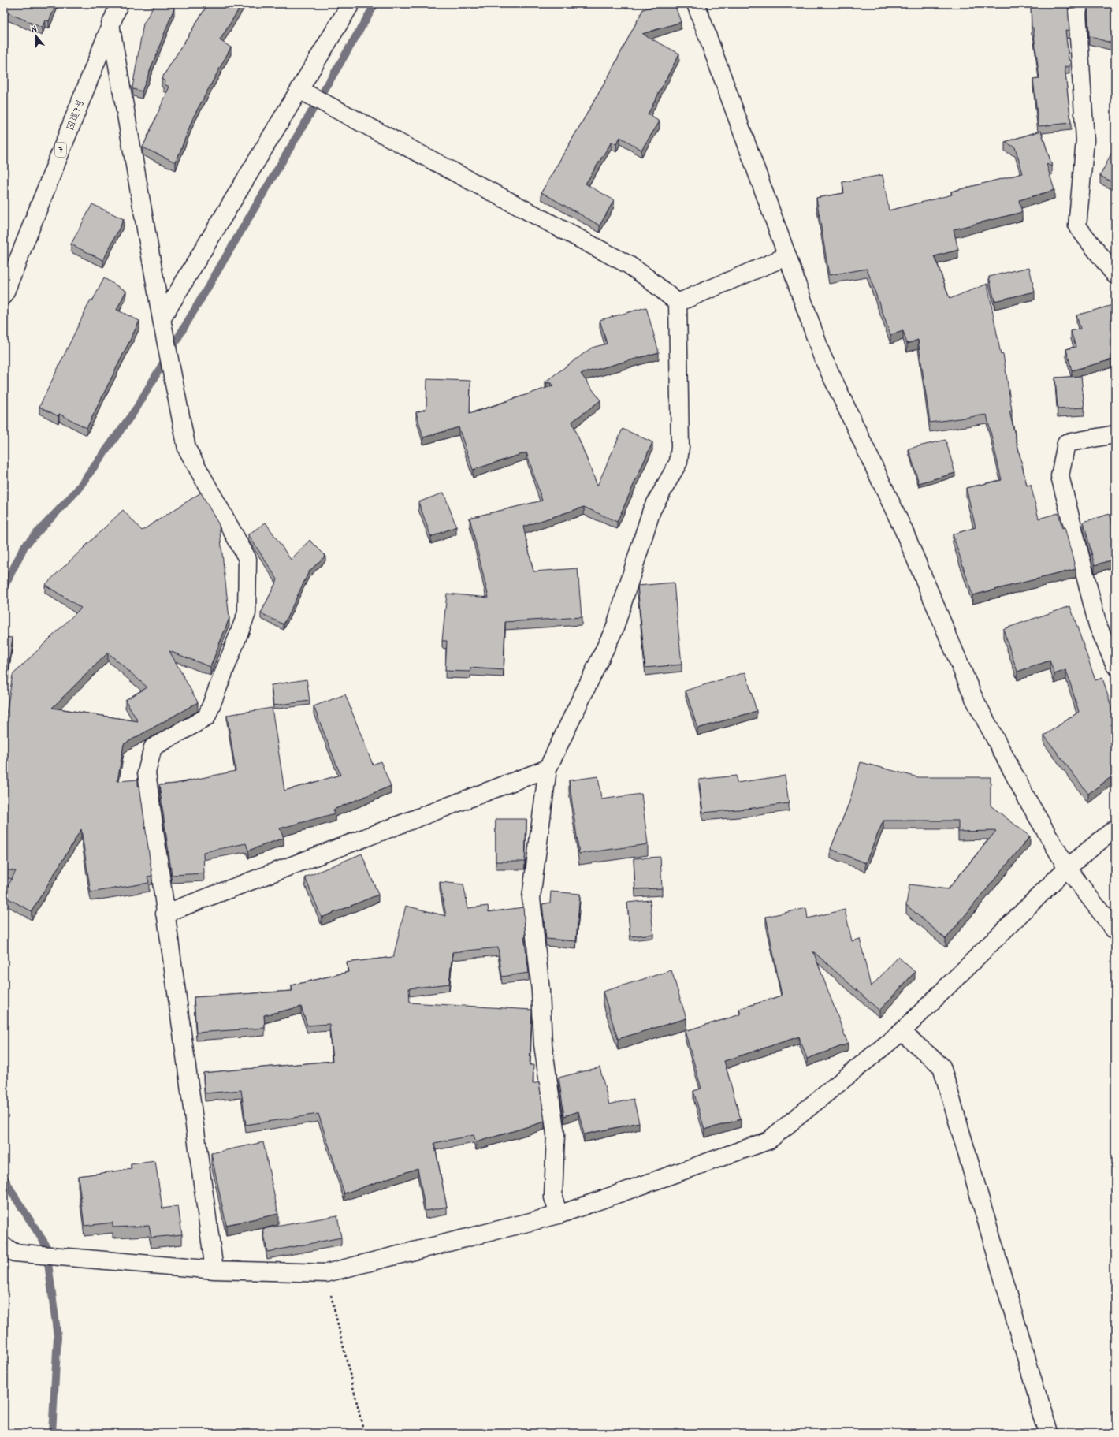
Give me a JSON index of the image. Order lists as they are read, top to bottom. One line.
{"streets":{"main road":["国道7号","7"]},"north":"top"}
